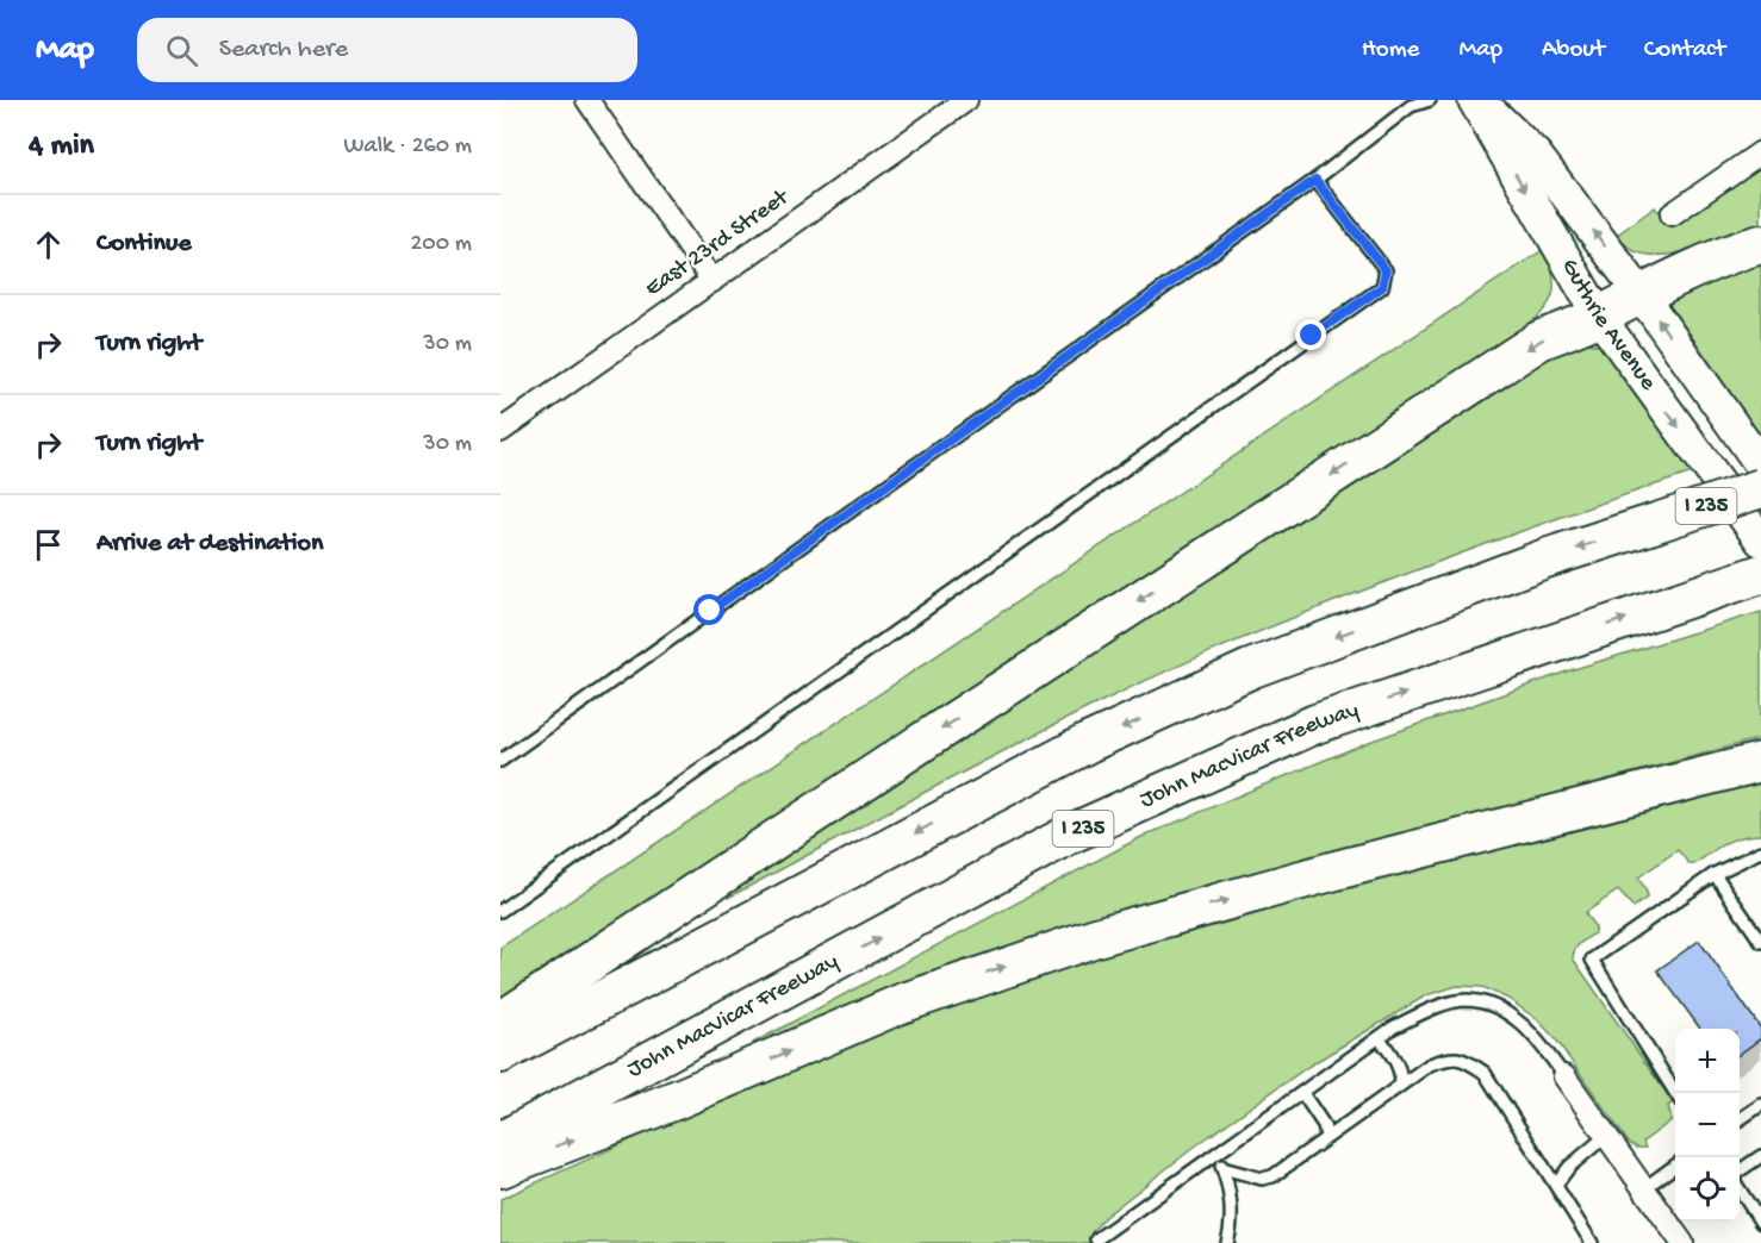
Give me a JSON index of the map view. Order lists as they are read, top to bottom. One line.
{"streets":{"highway":["I 235","John MacVicar Freeway"],"main road":["Guthrie Avenue"],"street":["East 23rd Street"]},"page":{"header":"Map","search":"Search here","nav":["Home","Map","About","Contact"],"heading":["4 min","Walk · 260 m"],"list":[["Continue","200 m"],["Turn right","30 m"],["Turn right","30 m"],"Arrive at destination"],"map_buttons":["+","−"]}}
